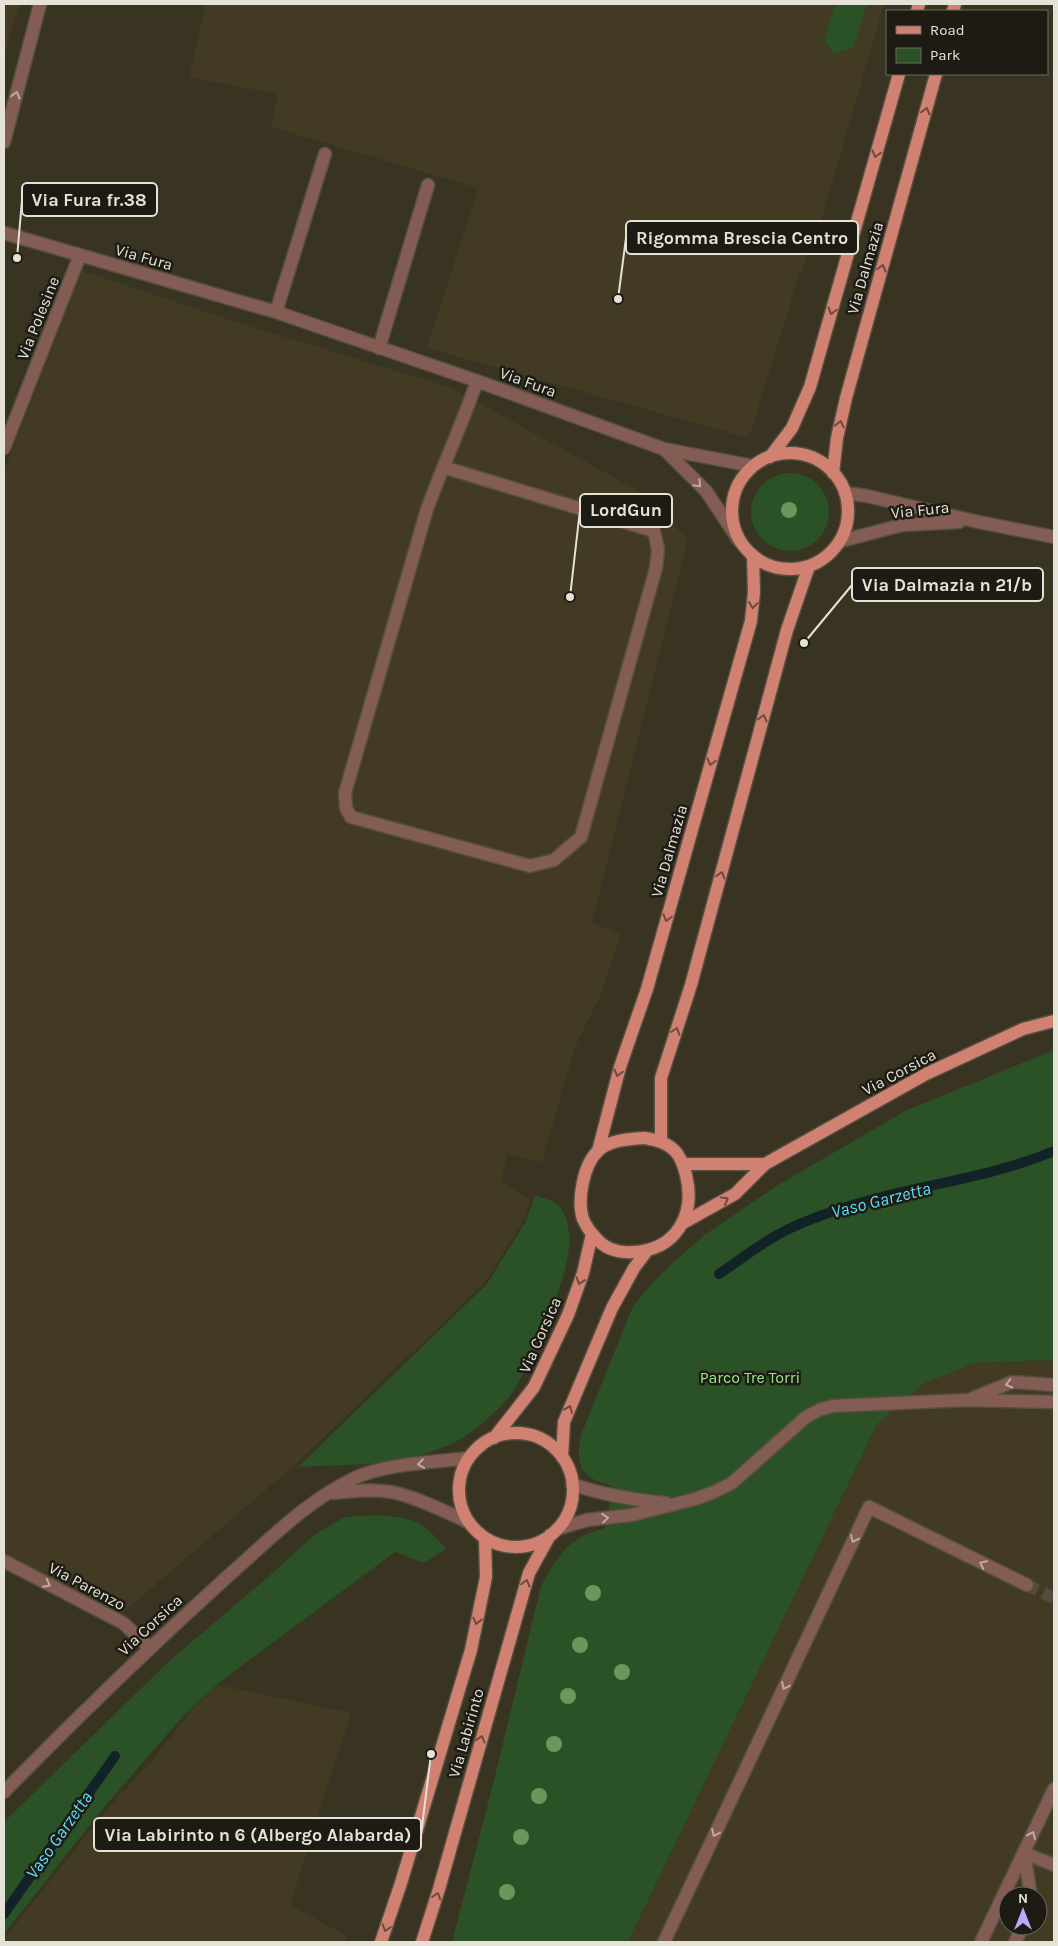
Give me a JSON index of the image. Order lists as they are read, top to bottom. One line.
{"streets":{"main road":["Via Dalmazia","Via Corsica","Via Labirinto"],"street":["Via Fura","Via Polesine","Via Parenzo"]},"crossings":[["Via Fura","Via Dalmazia"],["Via Fura","Via Polesine"],["Via Dalmazia","Via Corsica"],["Via Corsica","Via Parenzo"],["Via Corsica","Via Labirinto"]],"one_way":["Via Parenzo"],"water":["Vaso Garzetta"],"parks":["Parco Tre Torri"],"places":["Via Fura fr.38","Rigomma Brescia Centro","LordGun","Via Dalmazia n 21/b","Via Labirinto n 6 (Albergo Alabarda)"],"legend":["Road","Park"],"north":"top"}
